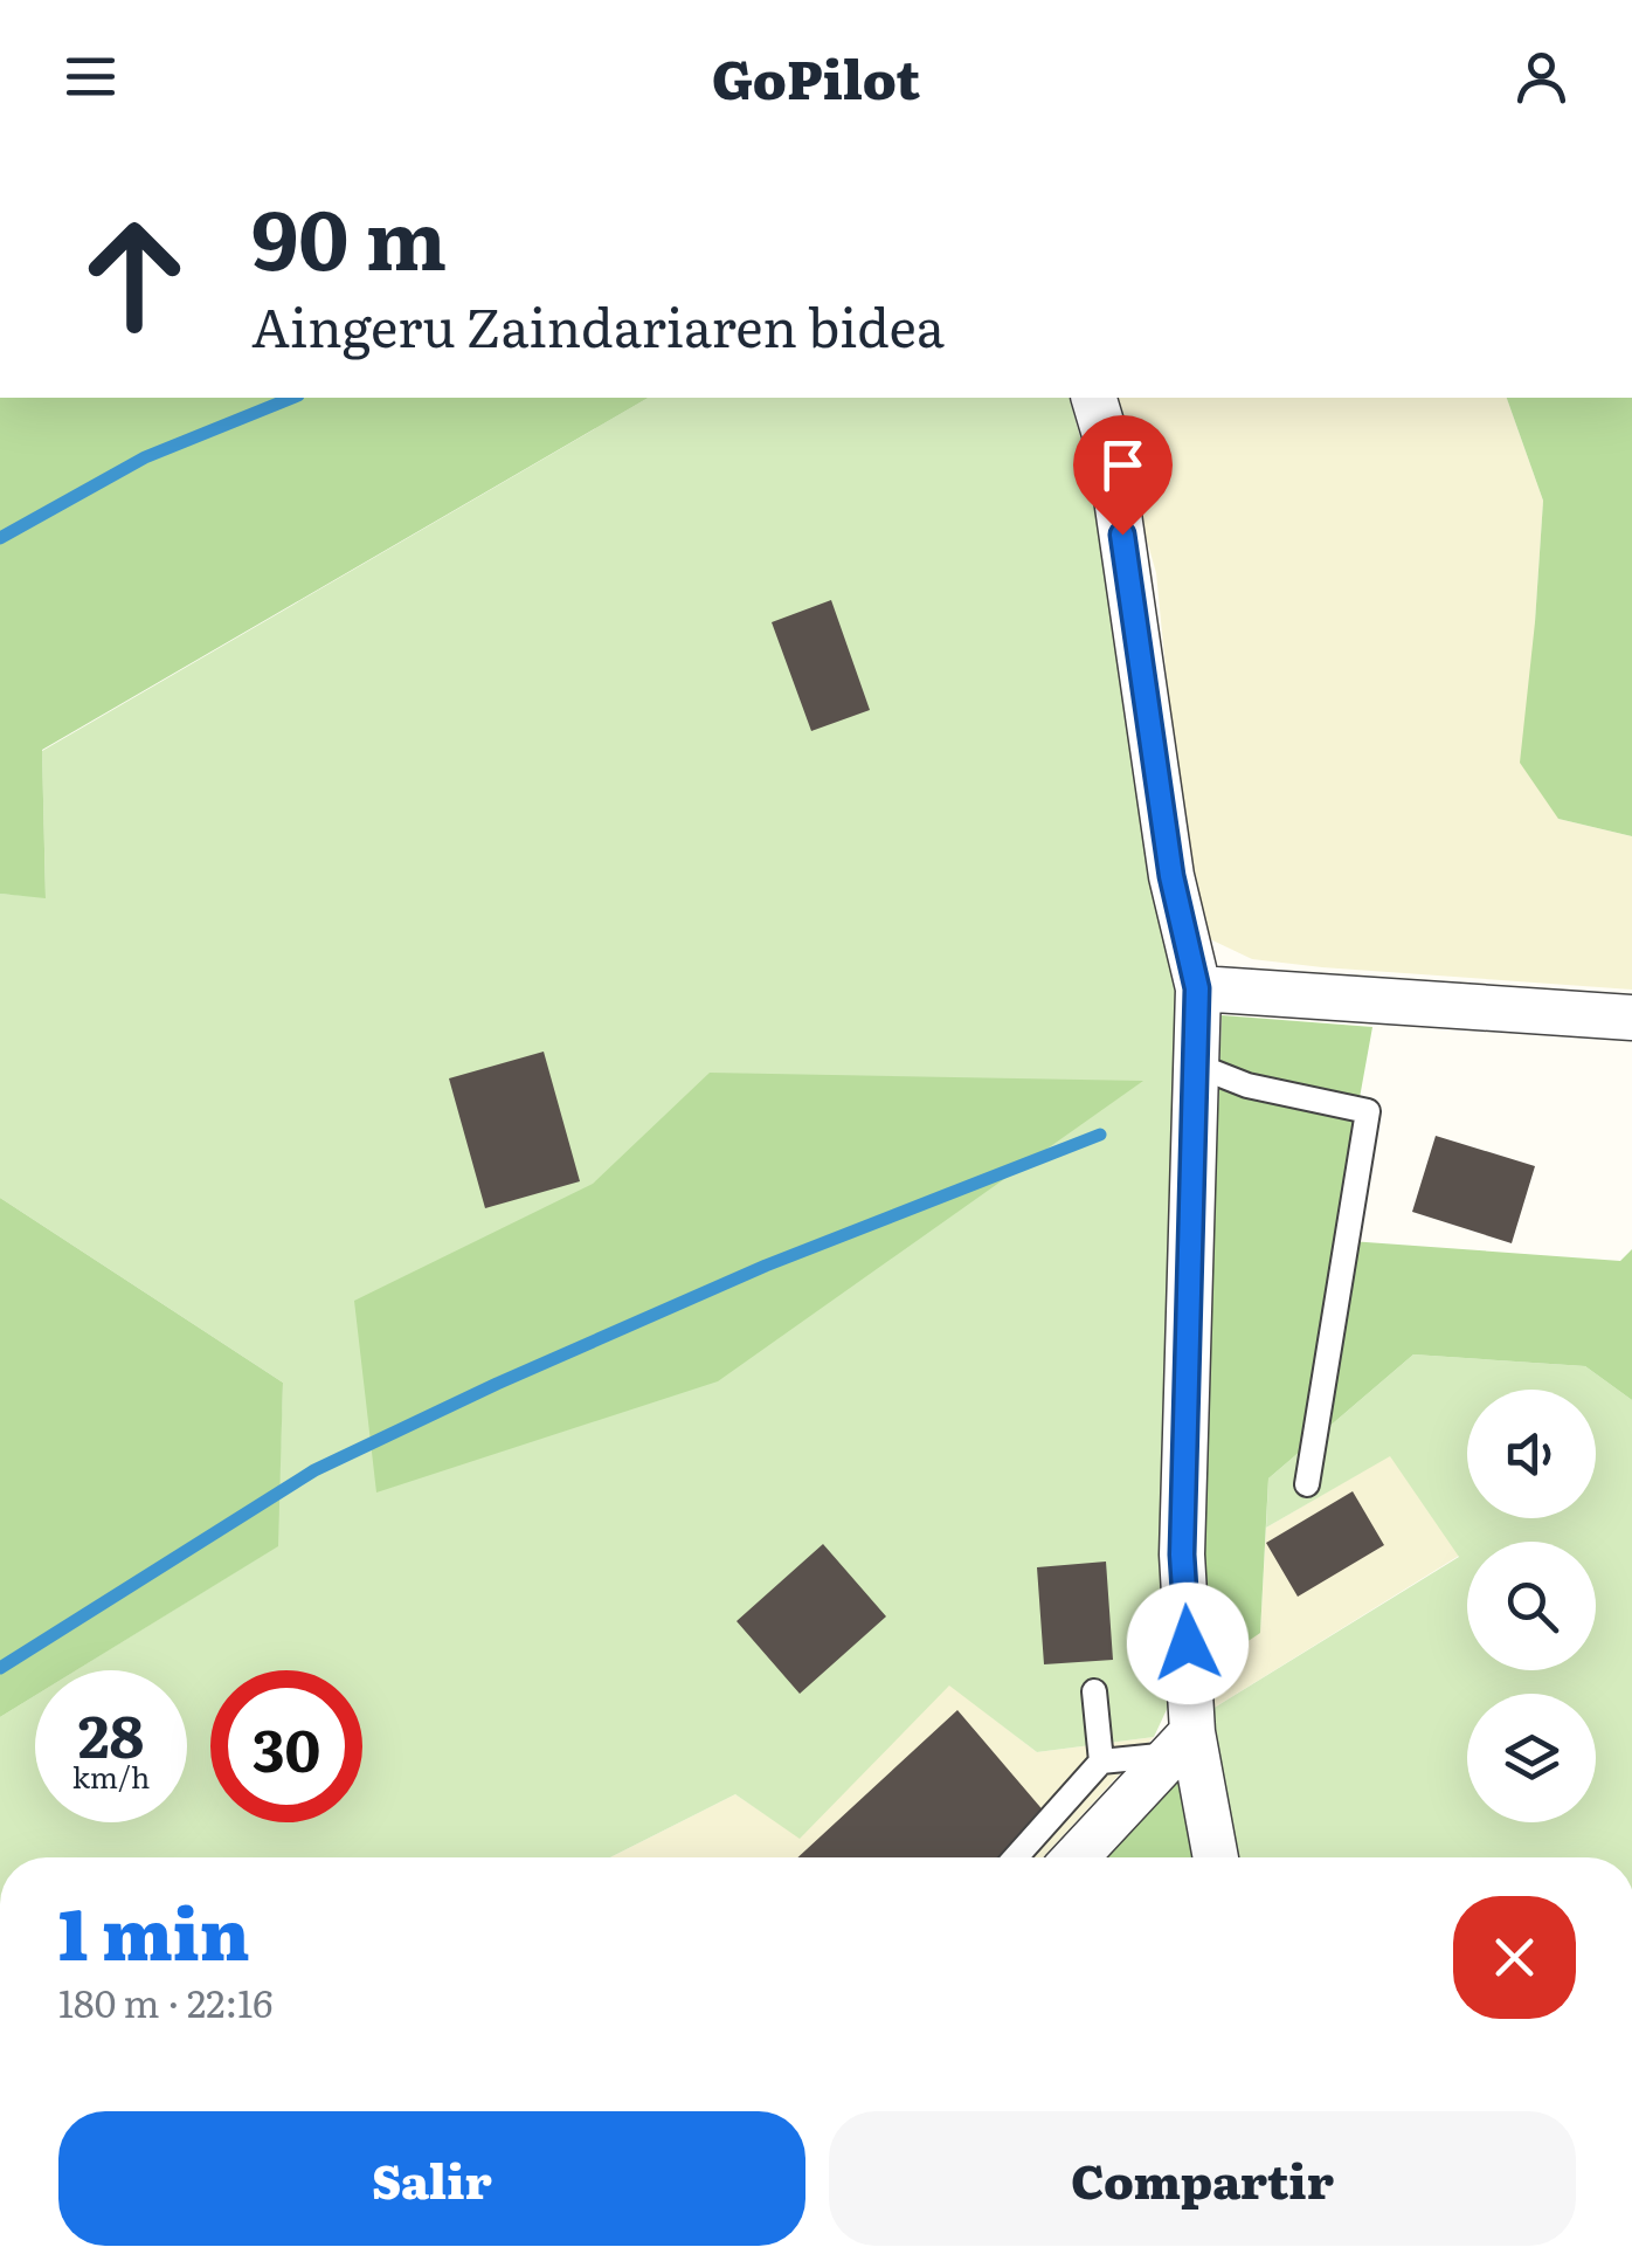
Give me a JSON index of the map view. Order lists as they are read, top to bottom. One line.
{"page":{"header":"GoPilot","turn":["90 m","Aingeru Zaindariaren bidea"],"speed":"28 km/h","limit":"30","heading":["1 min","180 m · 22:16"],"buttons":["Salir","Compartir"]}}
